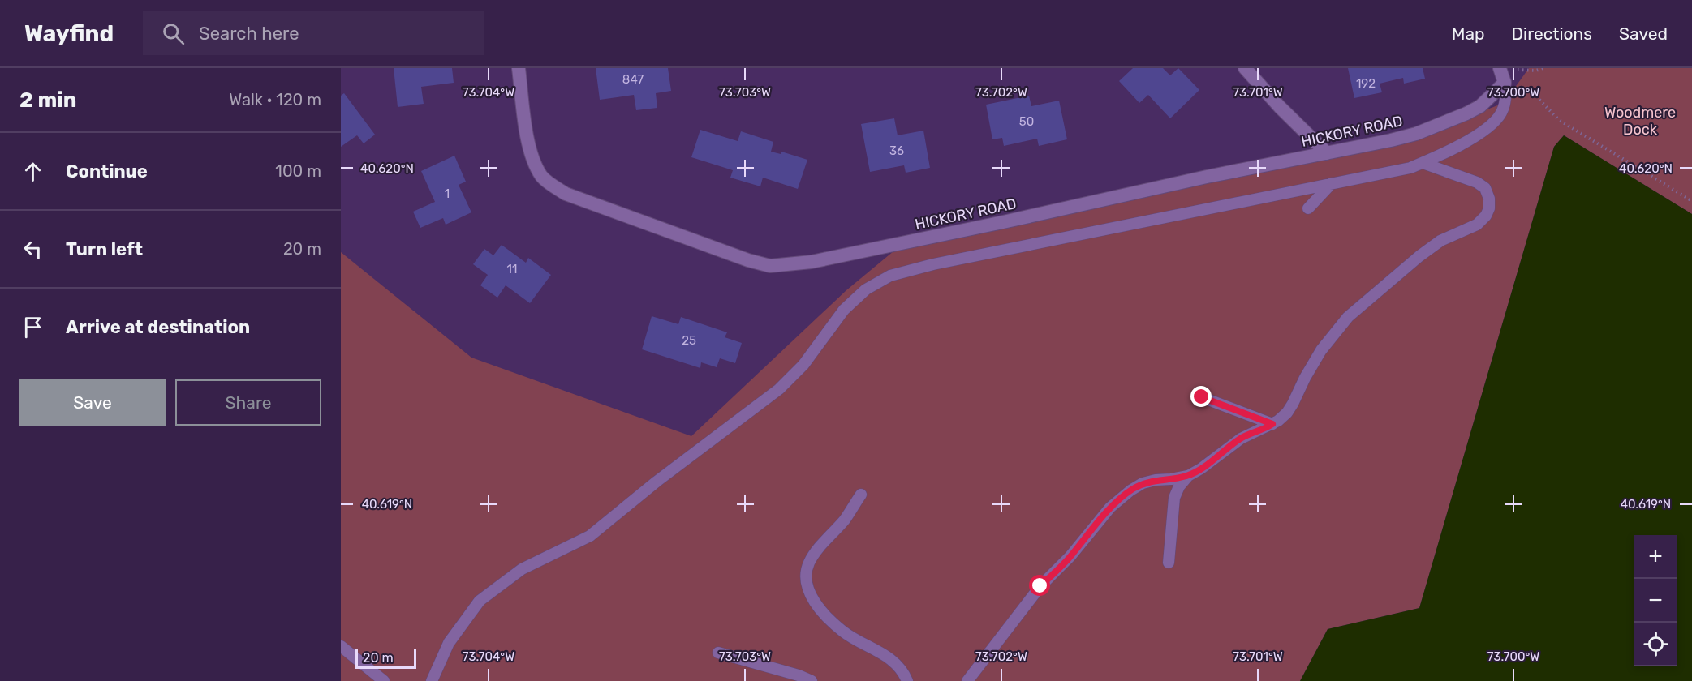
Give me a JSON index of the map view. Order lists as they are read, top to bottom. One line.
{"streets":{"street":["HICKORY ROAD"]},"parks":["Woodmere Dock"],"house_numbers":["847","192","50","36","1","11","25"],"scale_bar":"20 m","page":{"header":"Wayfind","search":"Search here","nav":["Map","Directions","Saved"],"heading":["2 min","Walk · 120 m"],"list":[["Continue","100 m"],["Turn left","20 m"],"Arrive at destination"],"buttons":["Save","Share"],"map_buttons":["+","−"],"scale":"20 m"},"coordinates":["73.704°W","73.703°W","73.702°W","73.701°W","73.700°W","40.620°N","40.619°N"]}
